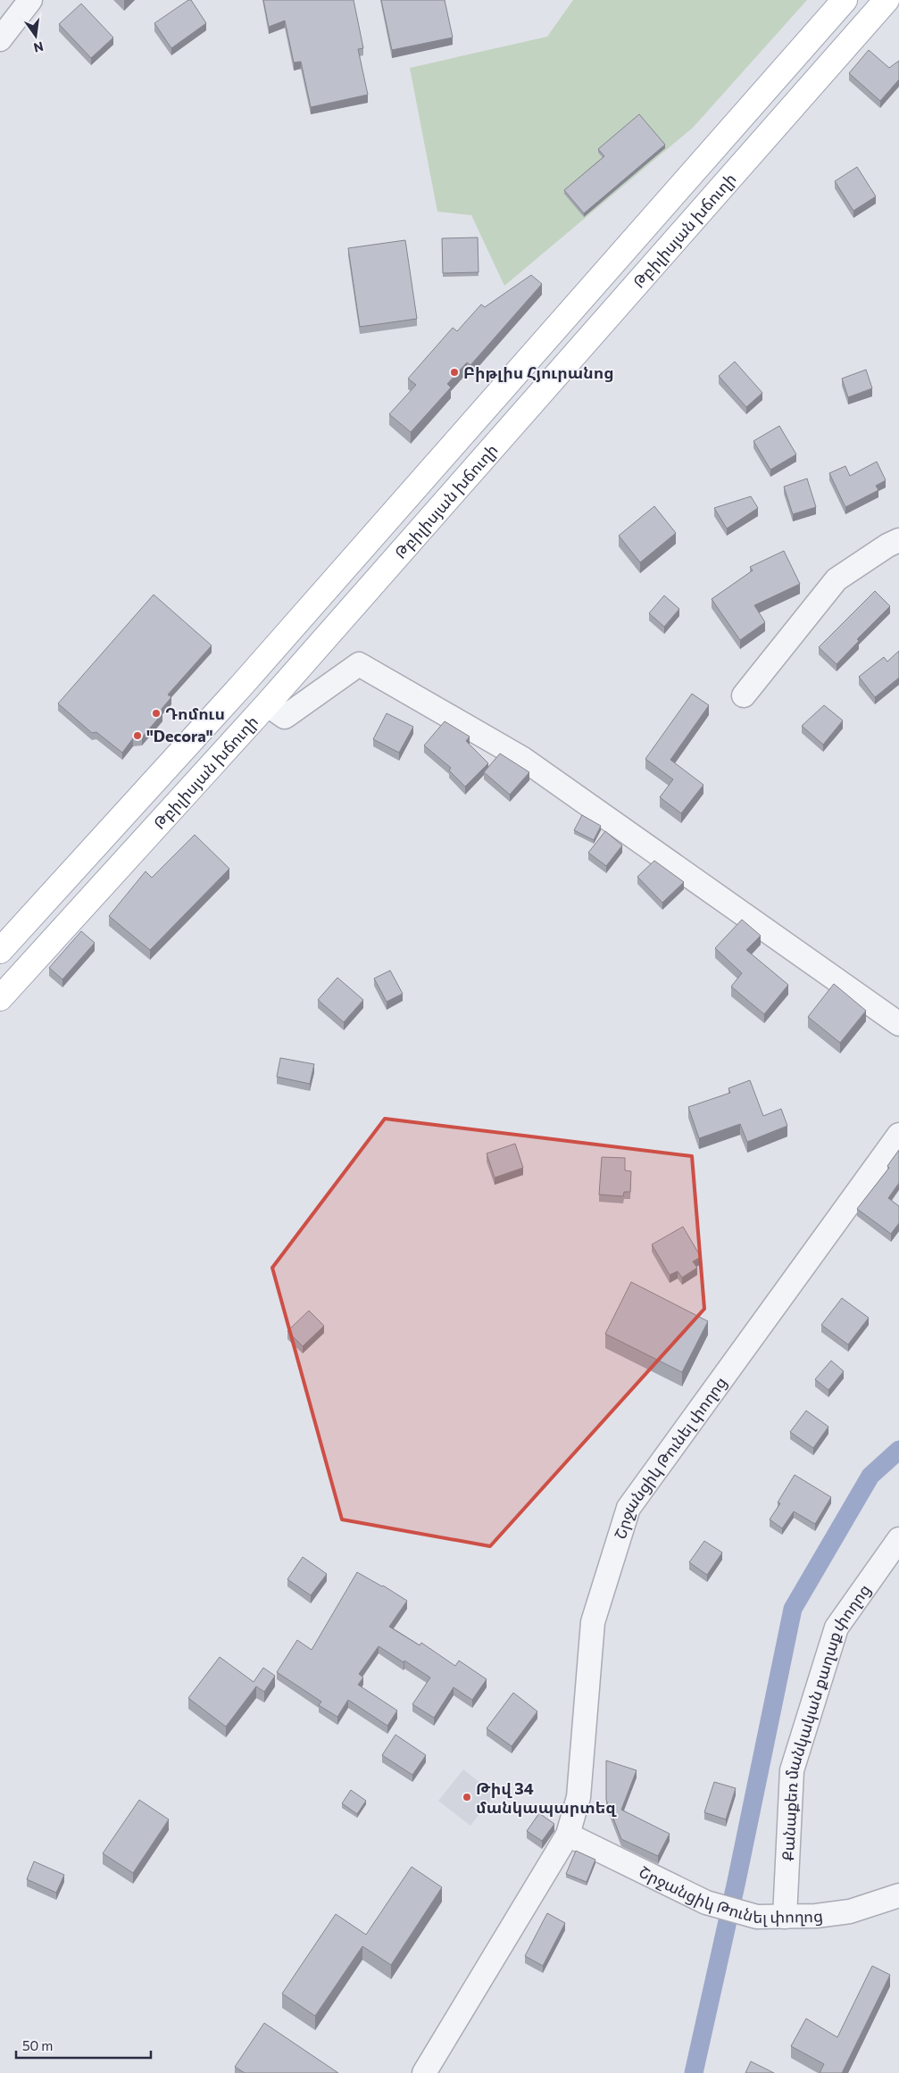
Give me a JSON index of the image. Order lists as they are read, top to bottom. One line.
{"streets":{"main road":["Թբիլիսյան խճուղի"],"street":["Շրջանցիկ Թունել փողոց","Քանաքեռ մանկական քաղաք փողոց"]},"crossings":[["Շրջանցիկ Թունել փողոց","Քանաքեռ մանկական քաղաք փողոց"]],"places":["Բիթլիս Հյուրանոց","Դոմուս","\"Decora\"","Թիվ 34 մանկապարտեզ"],"scale_bar":"50 m","north":"bottom"}
